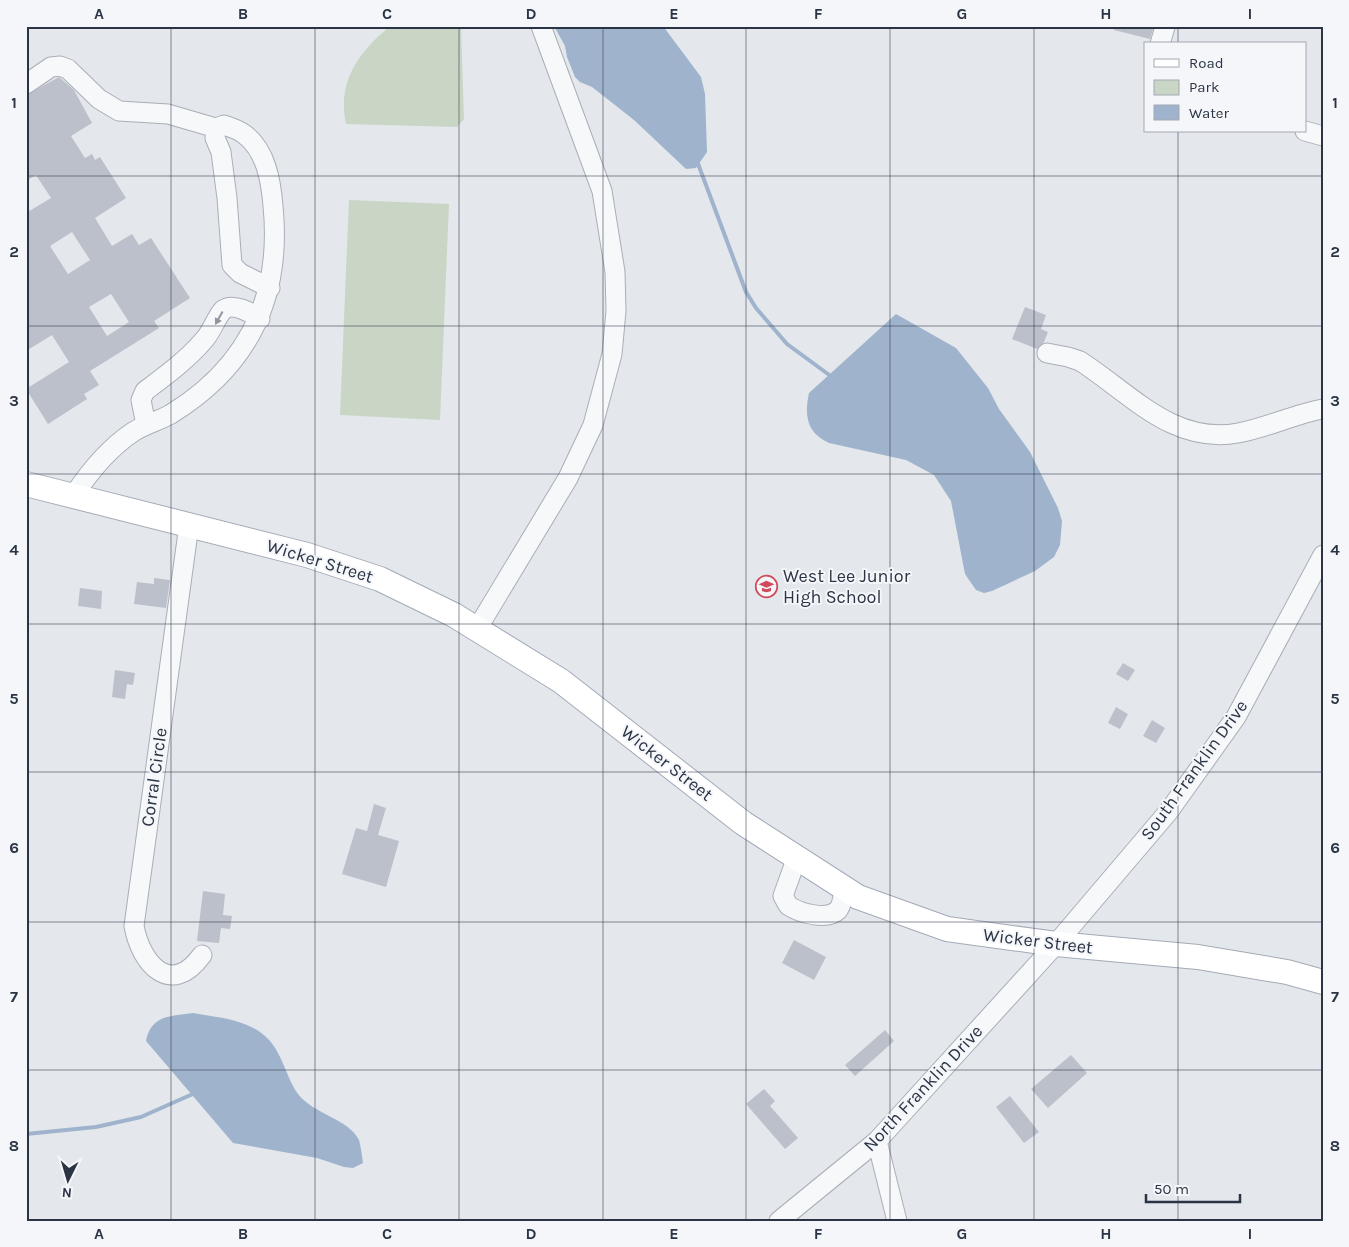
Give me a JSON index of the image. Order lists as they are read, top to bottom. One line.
{"streets":{"main road":["Wicker Street"],"street":["South Franklin Drive","Corral Circle","North Franklin Drive"]},"crossings":[["Wicker Street","South Franklin Drive"],["Wicker Street","Corral Circle"],["Wicker Street","North Franklin Drive"],["South Franklin Drive","North Franklin Drive"]],"places":{"school or university":["West Lee Junior High School"]},"legend":["Road","Park","Water"],"scale_bar":"50 m","north":"bottom","grid":{"columns":["A","B","C","D","E","F","G","H","I"],"rows":["1","2","3","4","5","6","7","8"]}}
